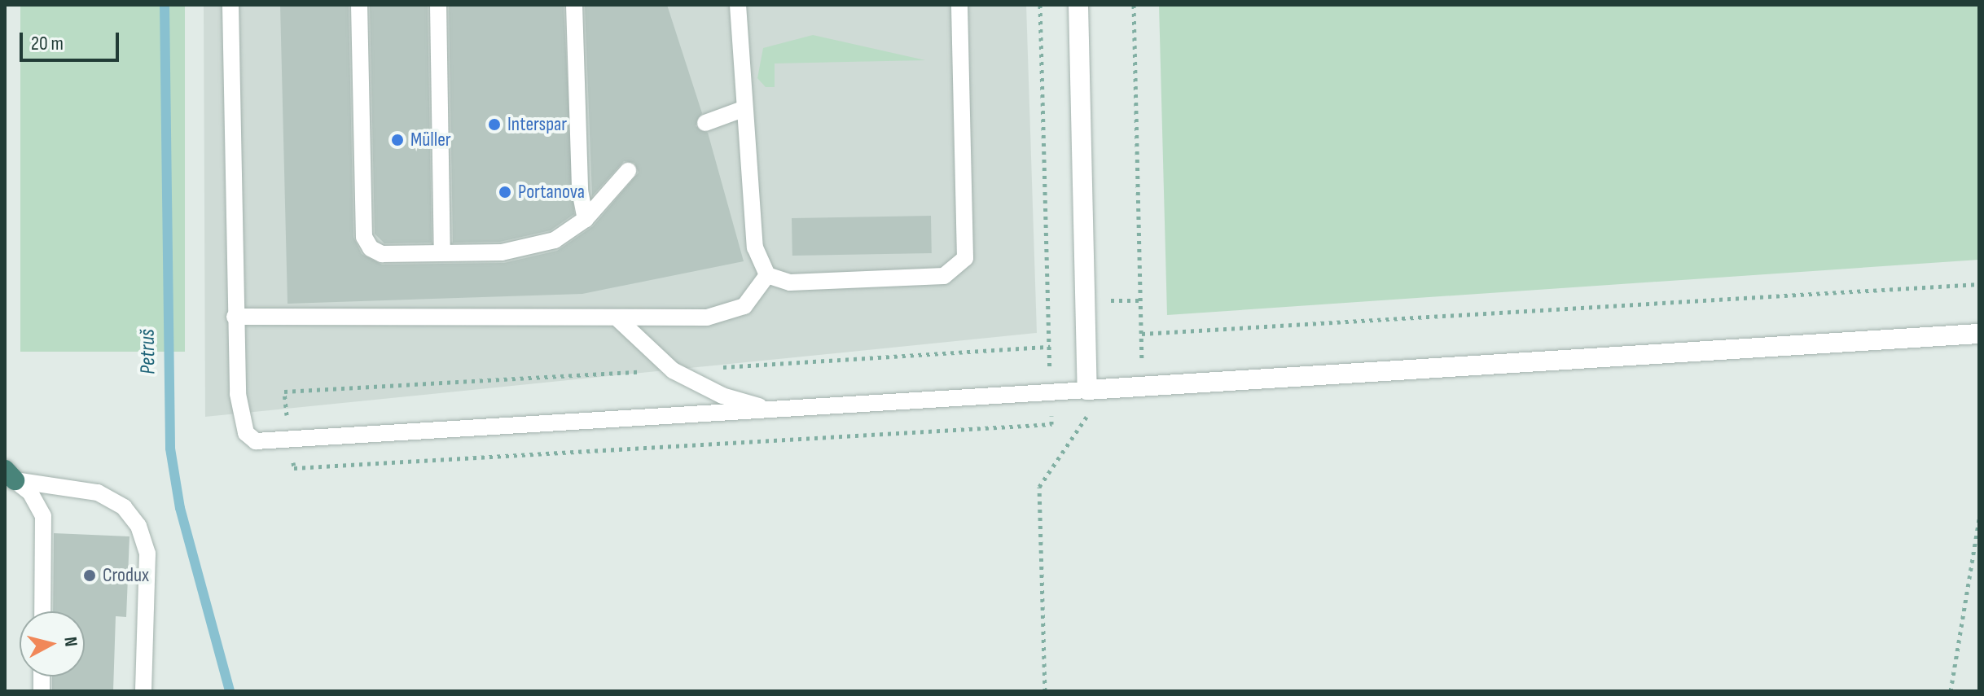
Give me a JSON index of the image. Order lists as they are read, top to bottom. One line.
{"water":["Petruš"],"places":["Interspar","Müller","Portanova","Crodux"],"scale_bar":"20 m","north":"right"}
